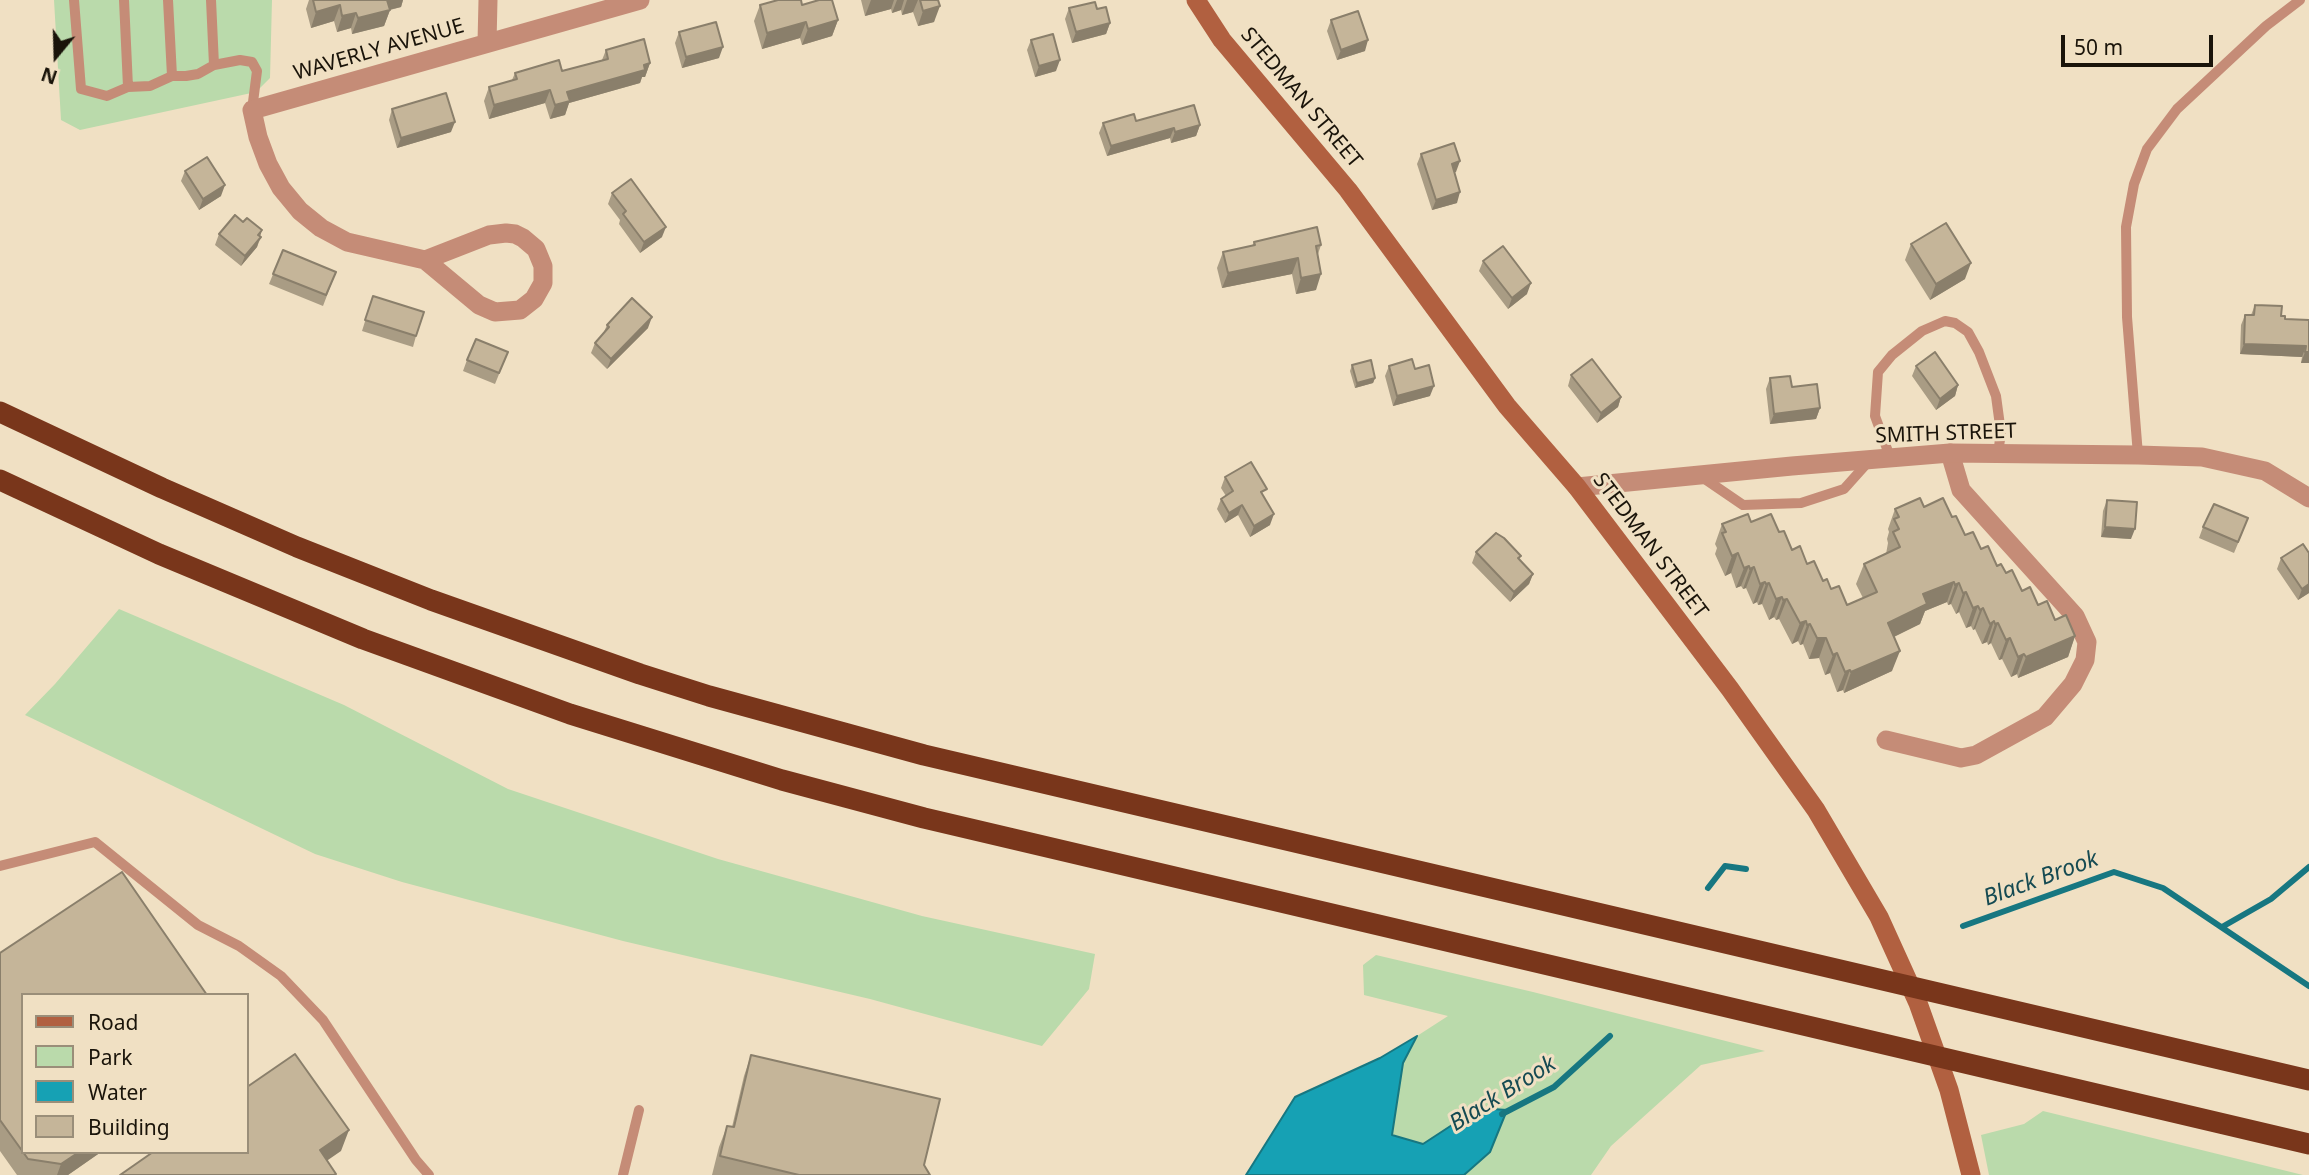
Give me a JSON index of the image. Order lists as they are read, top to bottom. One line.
{"streets":{"main road":["STEDMAN STREET"],"street":["WAVERLY AVENUE","SMITH STREET"]},"crossings":[["STEDMAN STREET","SMITH STREET"]],"water":["Black Brook"],"legend":["Road","Park","Water","Building"],"scale_bar":"50 m","north":"bottom"}
